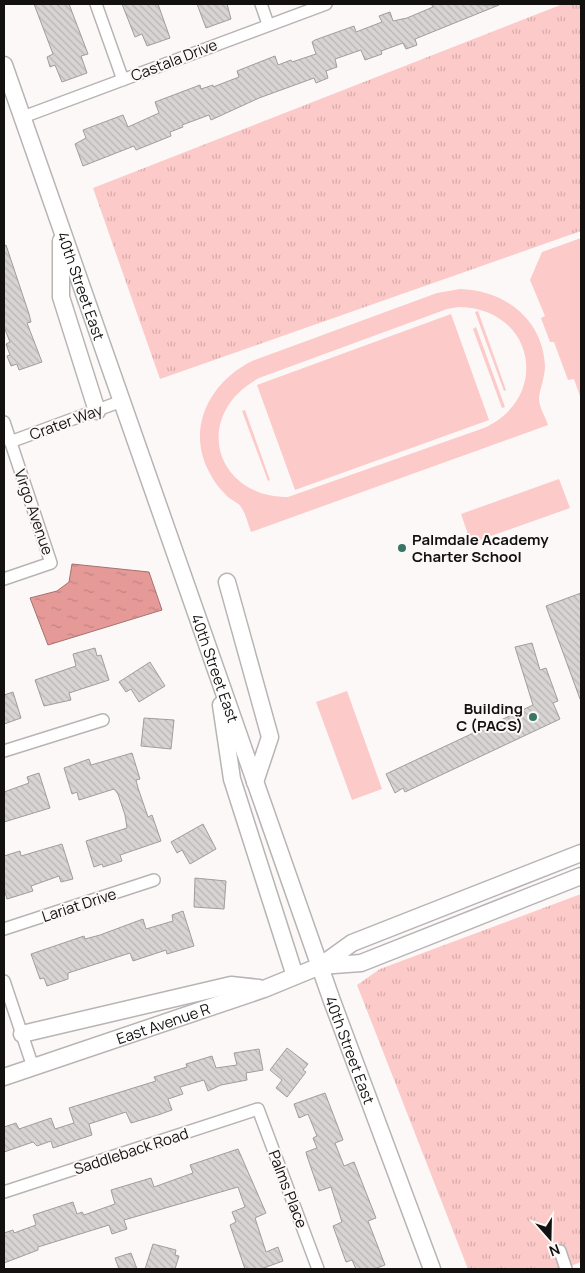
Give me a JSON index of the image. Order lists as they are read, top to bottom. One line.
{"streets":{"main road":["40th Street East","East Avenue R"],"street":["Castala Drive","Crater Way","Virgo Avenue","Lariat Drive","Saddleback Road","Palms Place"]},"crossings":[["Castala Drive","40th Street East"],["40th Street East","Crater Way"],["40th Street East","East Avenue R"],["Crater Way","Virgo Avenue"],["Saddleback Road","Palms Place"]],"places":["Palmdale Academy Charter School","Building C (PACS)"],"north":"bottom"}
